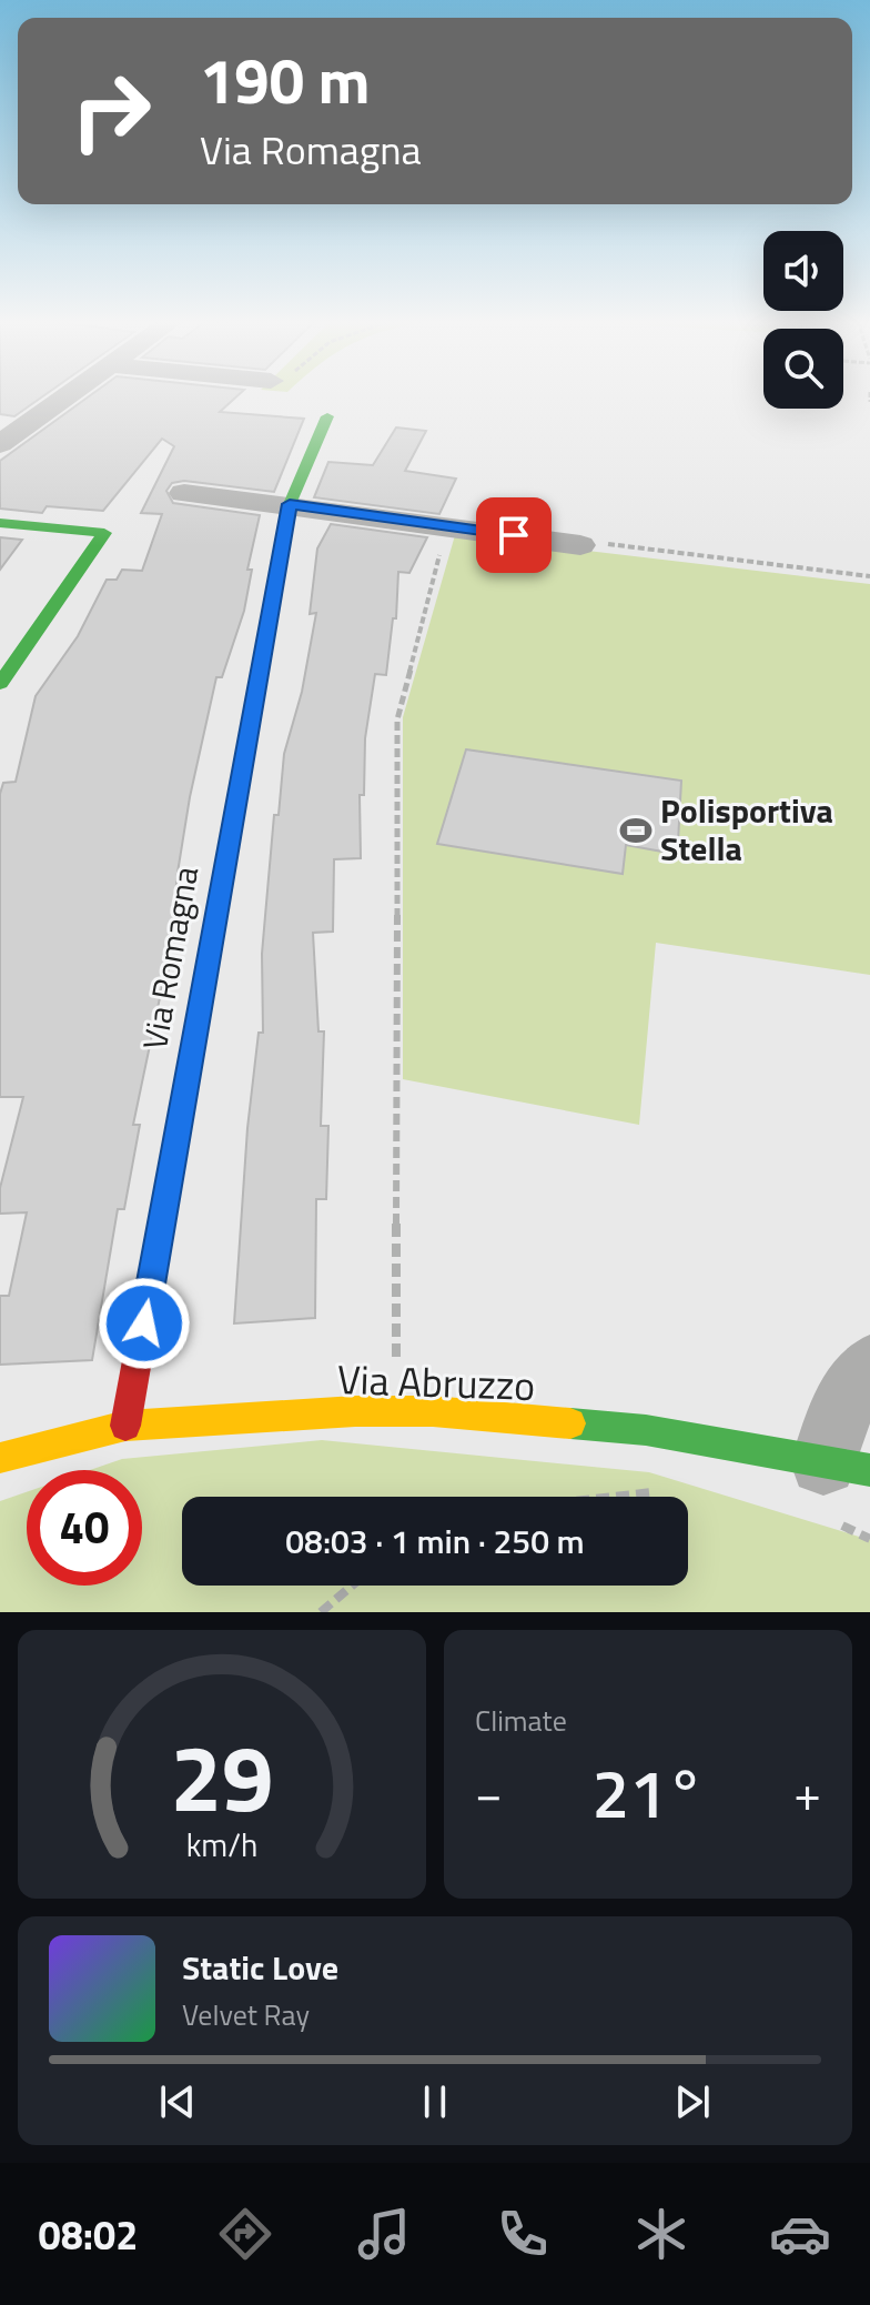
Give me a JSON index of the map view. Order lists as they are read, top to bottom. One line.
{"streets":{"street":["Via Romagna","Via Abruzzo"]},"crossings":[["Via Romagna","Via Abruzzo"]],"places":{"sports":["Polisportiva Stella"]},"page":{"turn":["190 m","Via Romagna"],"limit":"40","trip":"08:03 · 1 min · 250 m","tile":"Climate","heat":["−","21°","+"],"song":["Static Love","Velvet Ray"],"tabs":"08:02","gauge":["29","km/h"]}}
